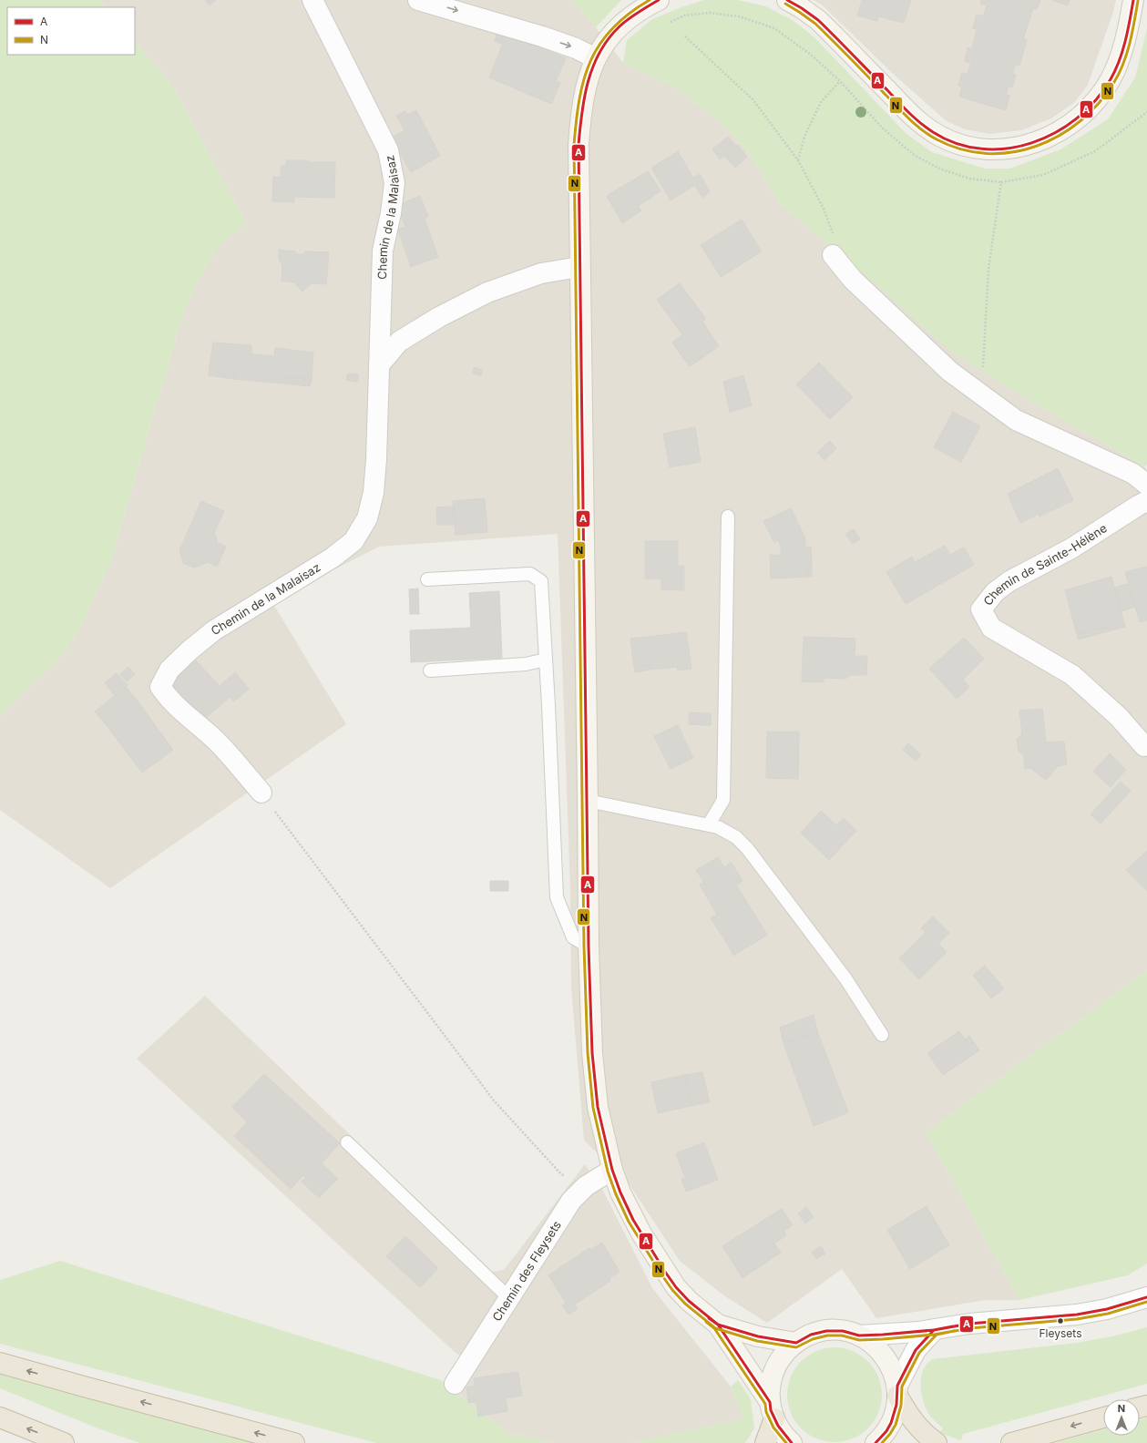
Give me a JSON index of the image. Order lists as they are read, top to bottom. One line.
{"streets":{"street":["Chemin de la Malaisaz","Chemin de Sainte-Hélène","Chemin des Fleysets"]},"places":["Fleysets"],"lines":["transit line A","transit line N"],"legend":["A","N"],"north":"top"}
